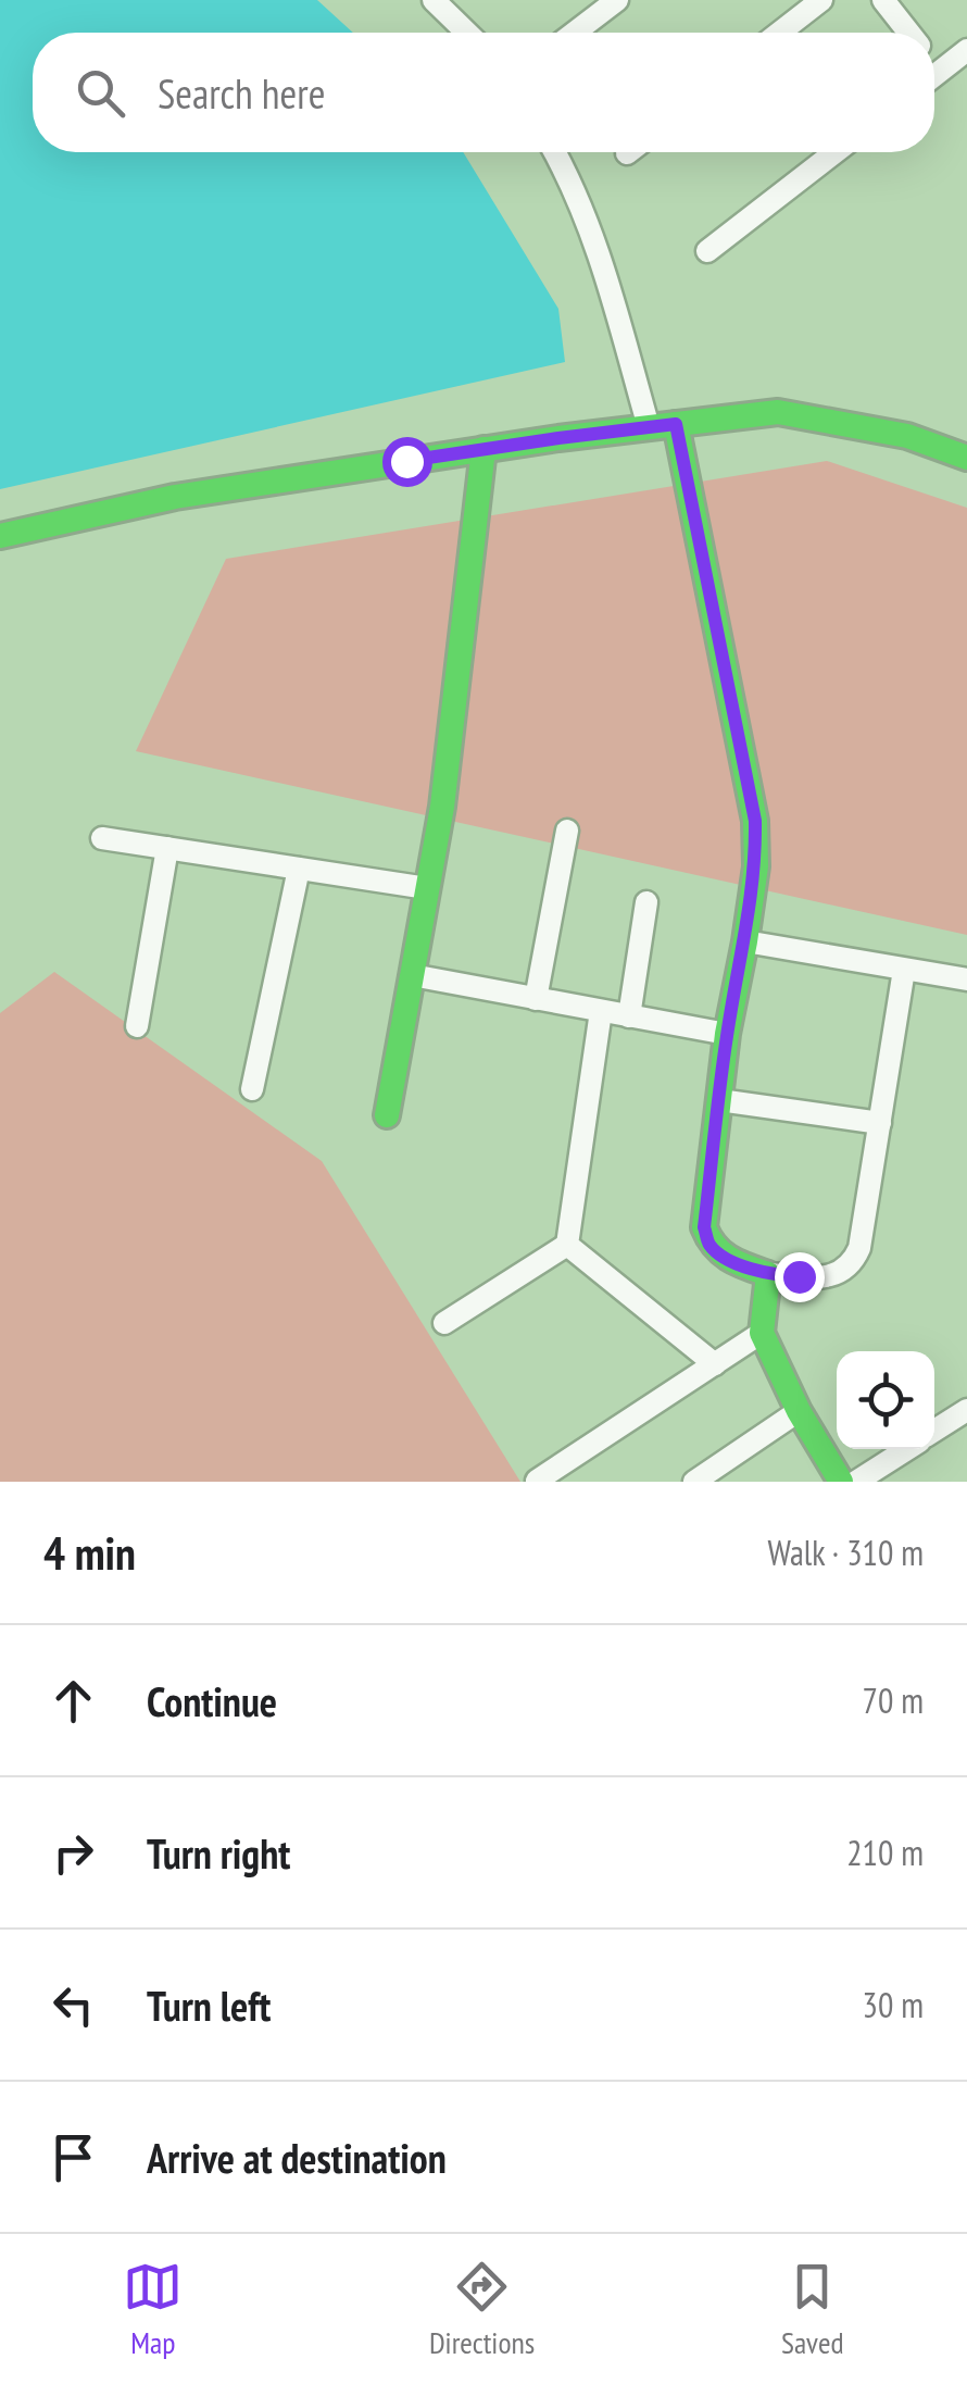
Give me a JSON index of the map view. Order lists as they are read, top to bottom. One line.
{"page":{"search":"Search here","heading":["4 min","Walk · 310 m"],"list":[["Continue","70 m"],["Turn right","210 m"],["Turn left","30 m"],"Arrive at destination"],"nav":["Map","Directions","Saved"]}}
